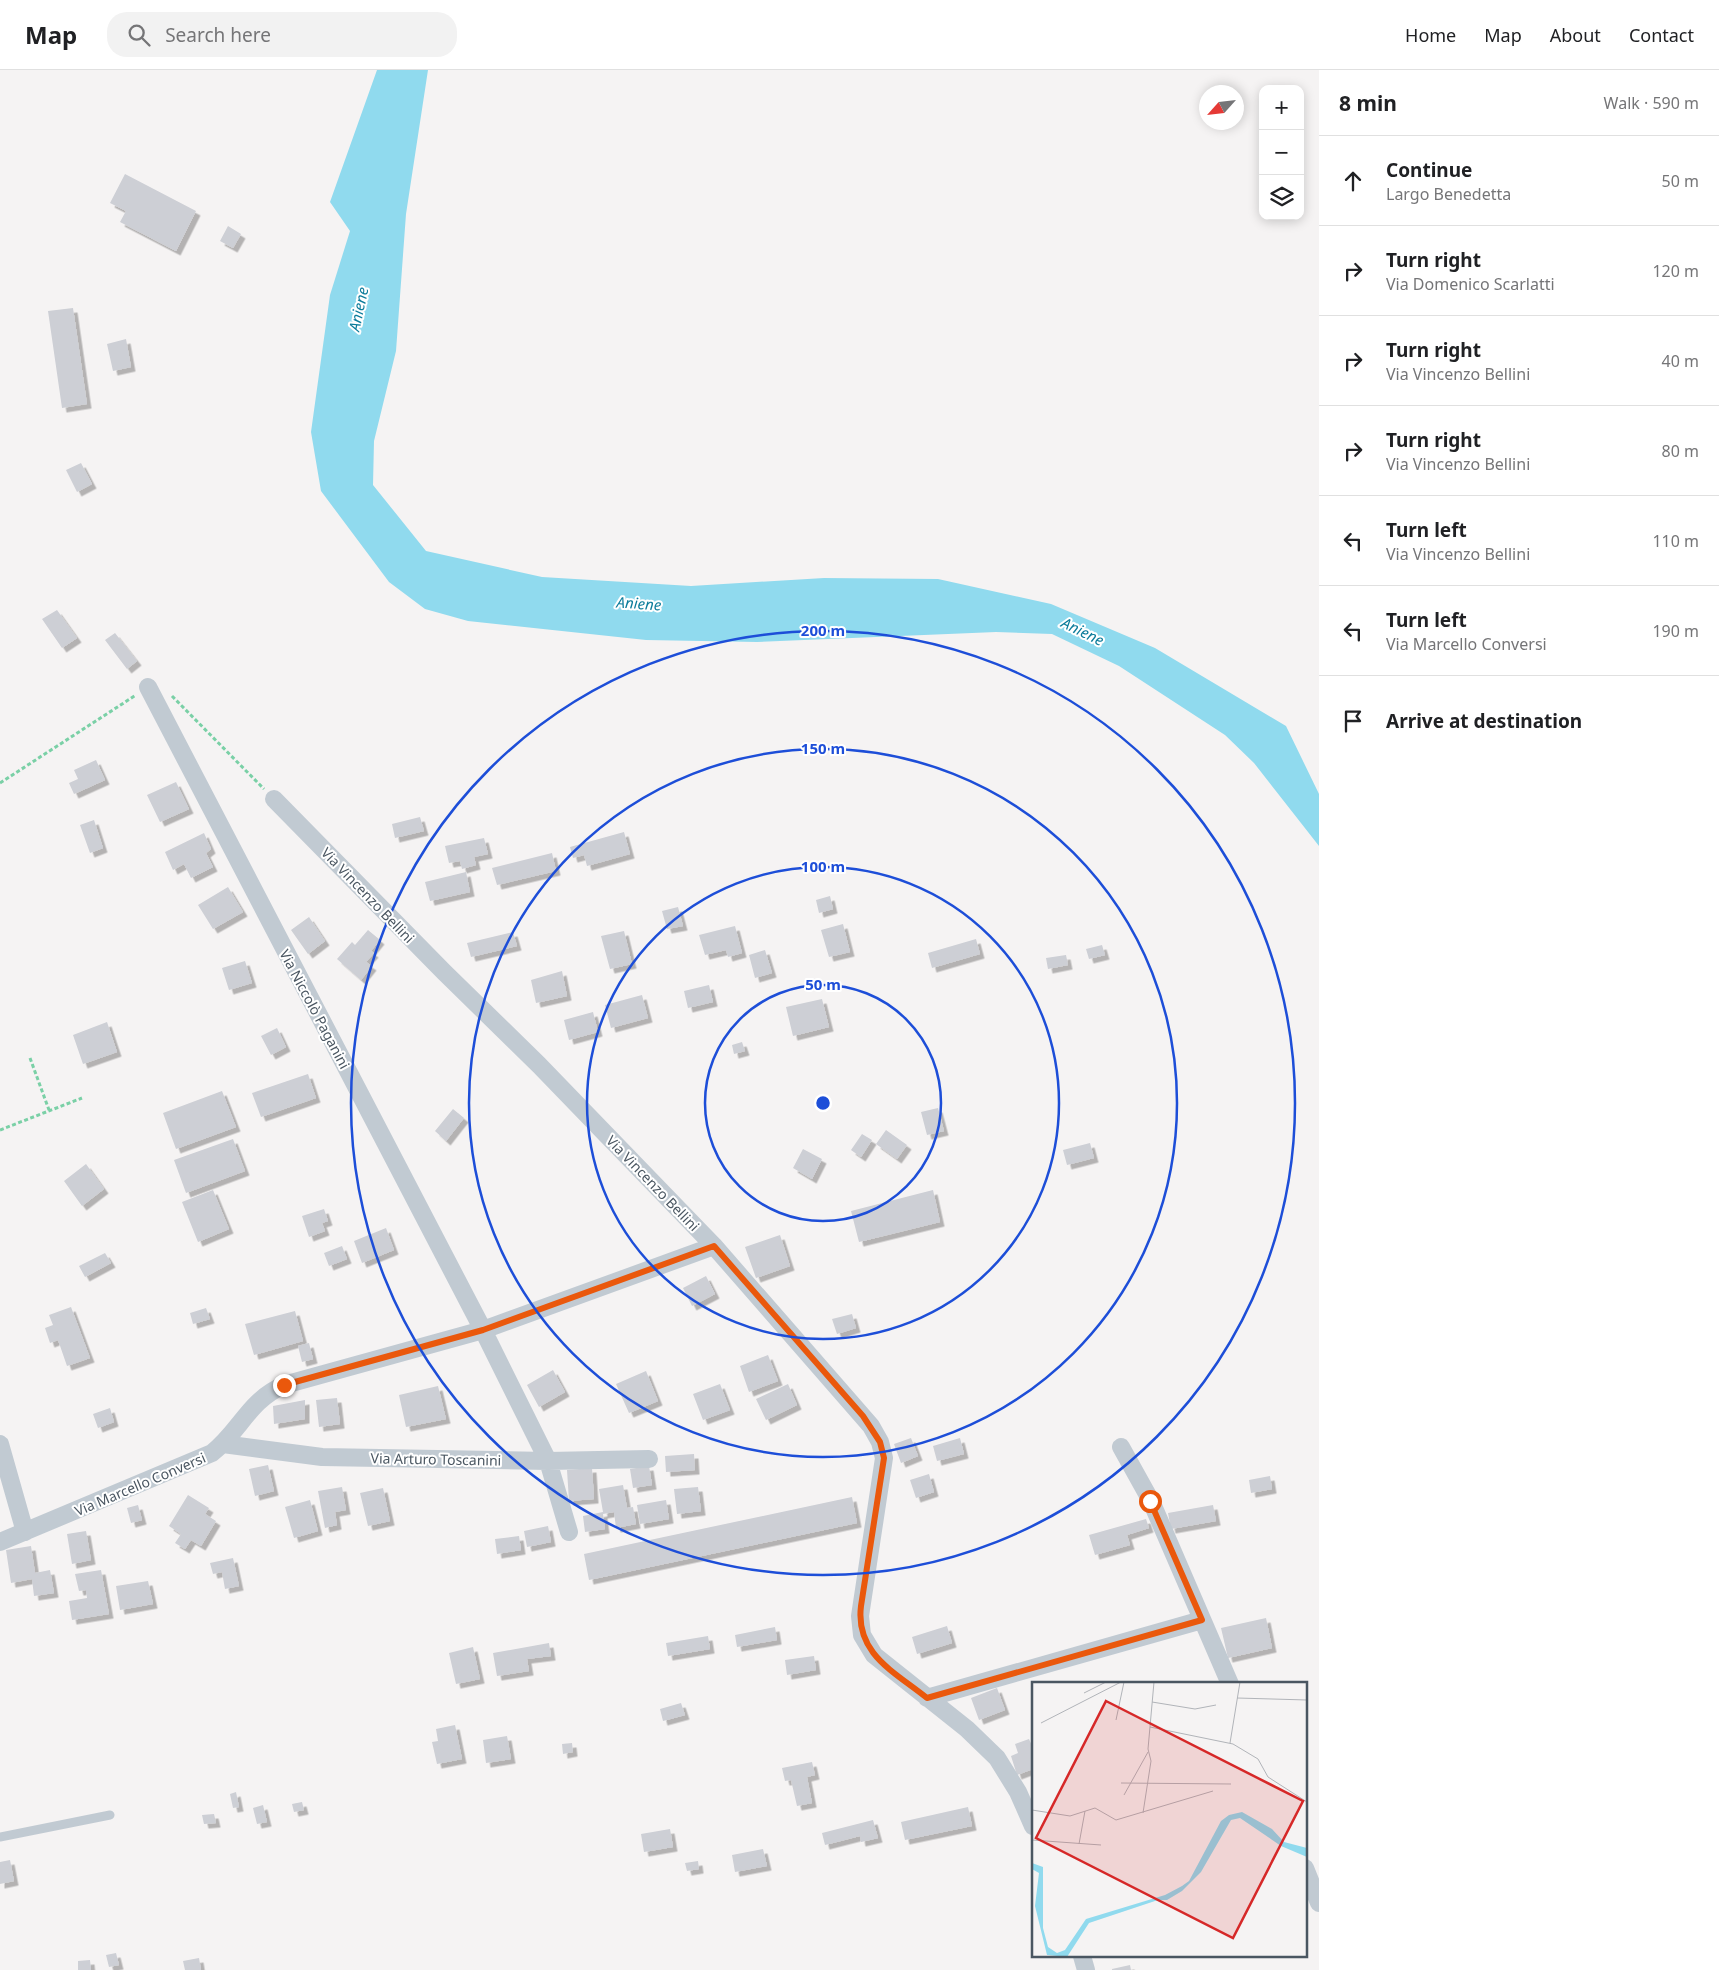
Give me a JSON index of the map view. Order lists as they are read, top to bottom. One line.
{"streets":{"street":["Via Vincenzo Bellini","Via Niccolò Paganini","Via Arturo Toscanini","Via Marcello Conversi"]},"crossings":[["Via Vincenzo Bellini","Via Marcello Conversi"],["Via Niccolò Paganini","Via Arturo Toscanini"],["Via Niccolò Paganini","Via Marcello Conversi"],["Via Arturo Toscanini","Via Marcello Conversi"]],"water":["Aniene"],"north":"bottom left","page":{"header":"Map","search":"Search here","nav":["Home","Map","About","Contact"],"heading":["8 min","Walk · 590 m"],"map_buttons":["+","−"],"list":[["Continue","Largo Benedetta","50 m"],["Turn right","Via Domenico Scarlatti","120 m"],["Turn right","Via Vincenzo Bellini","40 m"],["Turn right","Via Vincenzo Bellini","80 m"],["Turn left","Via Vincenzo Bellini","110 m"],["Turn left","Via Marcello Conversi","190 m"],"Arrive at destination"]},"rings":["200 m","150 m","100 m","50 m"]}
